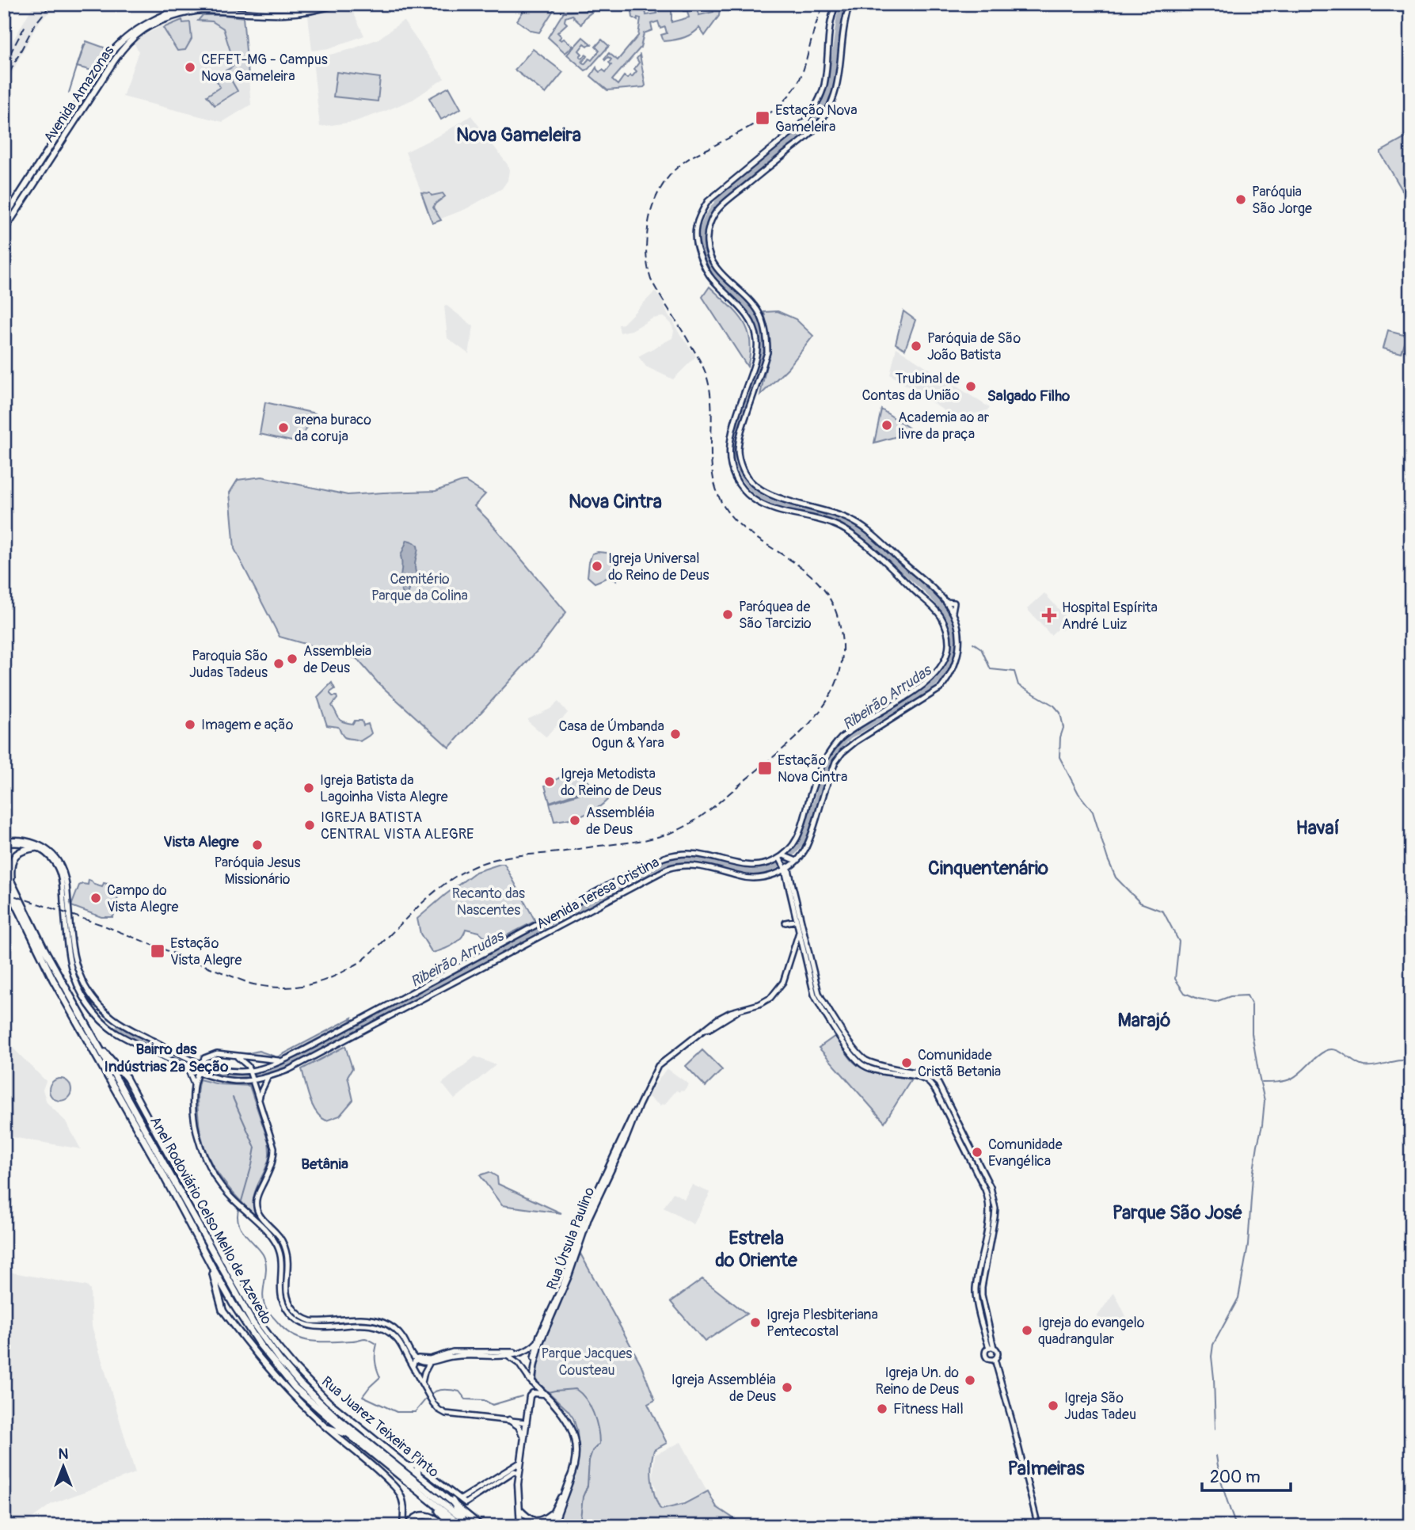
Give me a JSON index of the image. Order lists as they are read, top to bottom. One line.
{"streets":{"highway":["Anel Rodoviário Celso Mello de Azevedo"],"main road":["Avenida Amazonas","Avenida Teresa Cristina","Rua Úrsula Paulino","Rua Juarez Teixeira Pinto"]},"districts":["Nova Gameleira","Salgado Filho","Nova Cintra","Havaí","Vista Alegre","Cinquentenário","Marajó","Bairro das Indústrias 2ª Seção","Betânia","Parque São José","Estrela do Oriente","Palmeiras"],"water":["Ribeirão Arrudas"],"parks":["Cemitério Parque da Colina","Recanto das Nascentes","Parque Jacques Cousteau"],"places":{"other":["CEFET-MG - Campus Nova Gameleira","Paróquia São Jorge","Paróquia de São João Batista","Trubinal de Contas da União","Academia ao ar livre da praça","arena buraco da coruja","Igreja Universal do Reino de Deus","Paróquea de São Tarcizio","Assembleia de Deus","Paroquia São Judas Tadeus","Imagem e ação","Casa de Úmbanda Ogun & Yara","Igreja Metodista do Reino de Deus","Igreja Batista da Lagoinha Vista Alegre","Assembléia de Deus","IGREJA BATISTA CENTRAL VISTA ALEGRE","Paróquia Jesus Missionário","Campo do Vista Alegre","Comunidade Cristã Betania","Comunidade Evangélica","Igreja Plesbiteriana Pentecostal","Igreja do evangelo quadrangular","Igreja Un. do Reino de Deus","Igreja Assembléia de Deus","Igreja São Judas Tadeu","Fitness Hall"],"transit":["Estação Nova Gameleira","Estação Nova Cintra","Estação Vista Alegre"],"health":["Hospital Espírita André Luiz"]},"scale_bar":"200 m","north":"top"}
